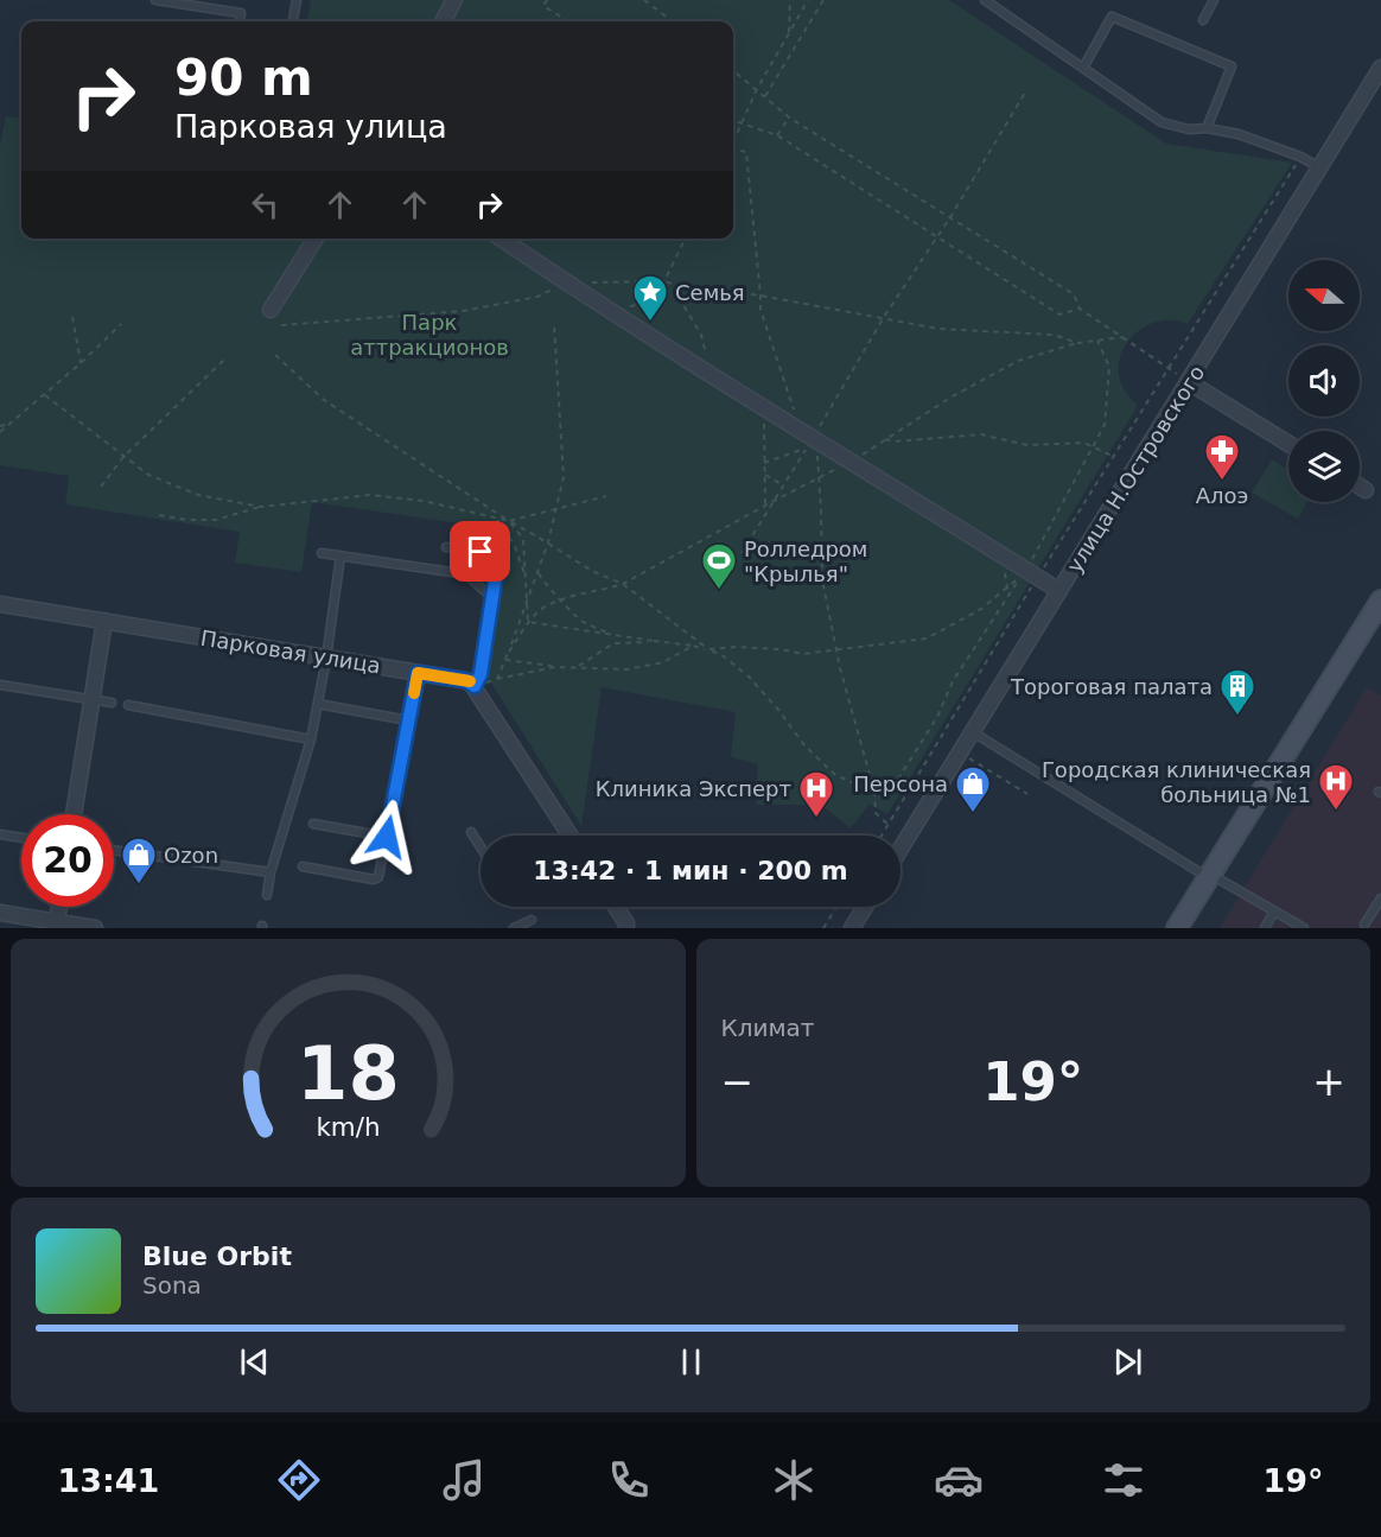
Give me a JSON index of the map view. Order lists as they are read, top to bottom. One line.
{"streets":{"street":["улица Н.Островского","Парковая улица"]},"parks":["Парк аттракционов"],"places":{"place":["Семья"],"pharmacy":["Алоэ"],"sports":["Ролледром \"Крылья\""],"building":["Тороговая палата"],"hospital":["Городская клиническая больница №1","Клиника Эксперт"],"shop":["Персона","Ozon"]},"north":"left","page":{"turn":["90 m","Парковая улица"],"limit":"20","trip":"13:42 · 1 мин · 200 m","tile":"Климат","heat":["−","19°","+"],"song":["Blue Orbit","Sona"],"tabs":["13:41","19°"],"gauge":["18","km/h"]}}
